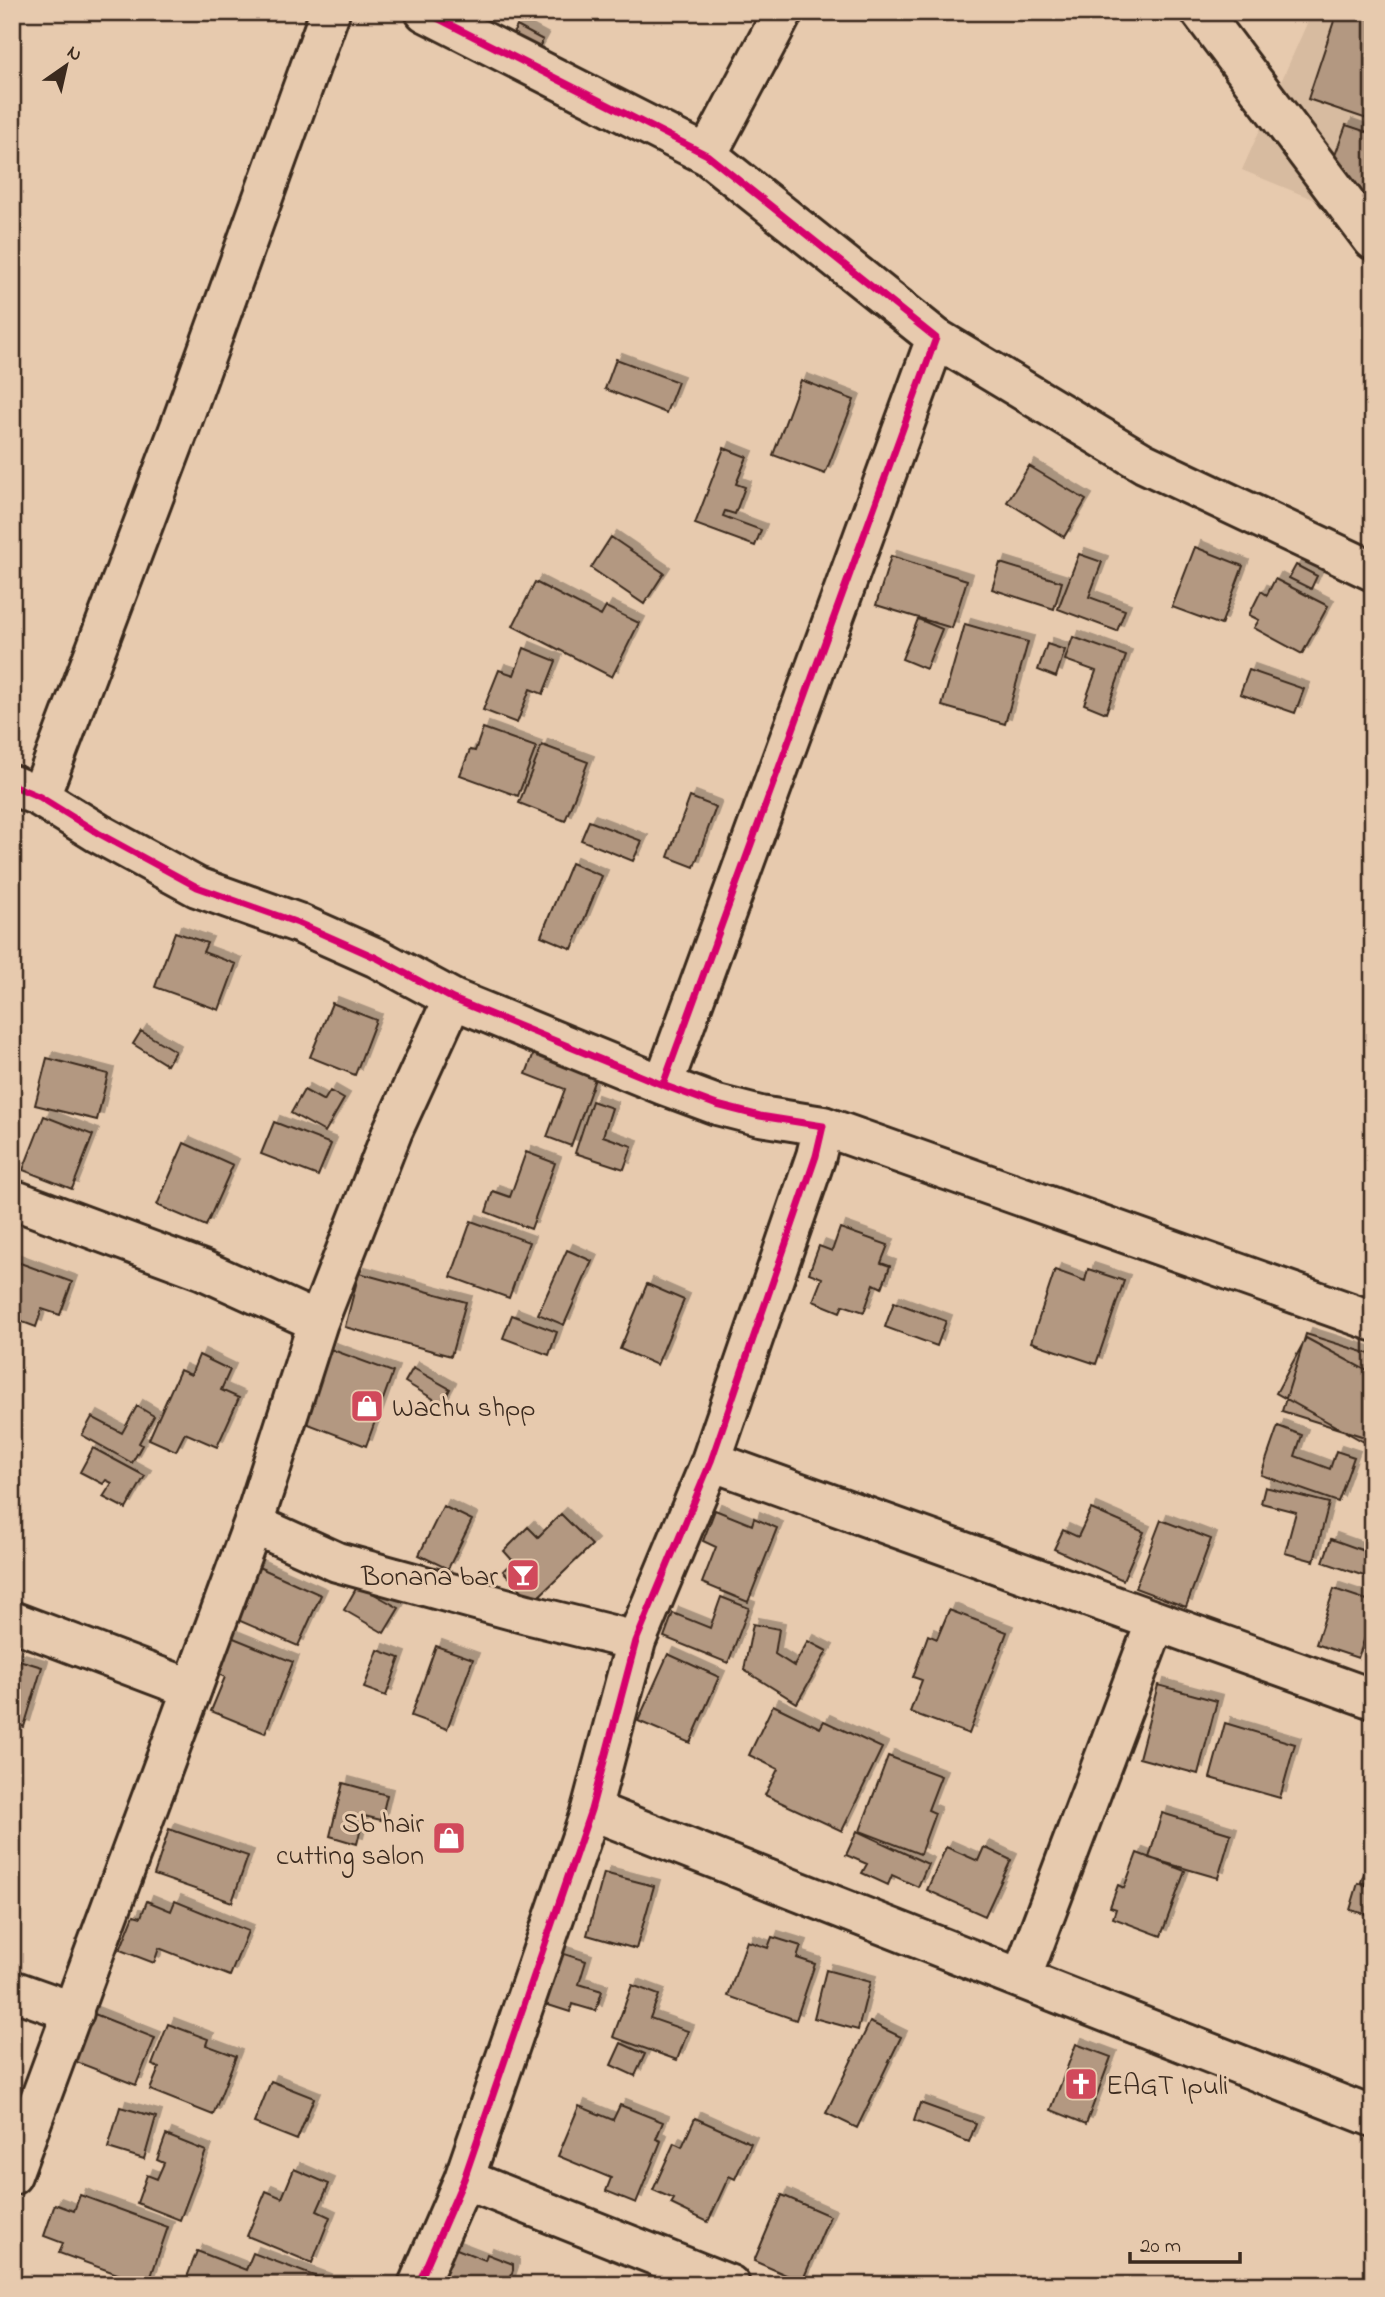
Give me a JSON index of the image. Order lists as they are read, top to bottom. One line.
{"places":{"shop":["Wachu shpp","Sb hair cutting salon"],"bar":["Bonana bar"],"church":["EAGT Ipuli"]},"scale_bar":"20 m","north":"top right"}
